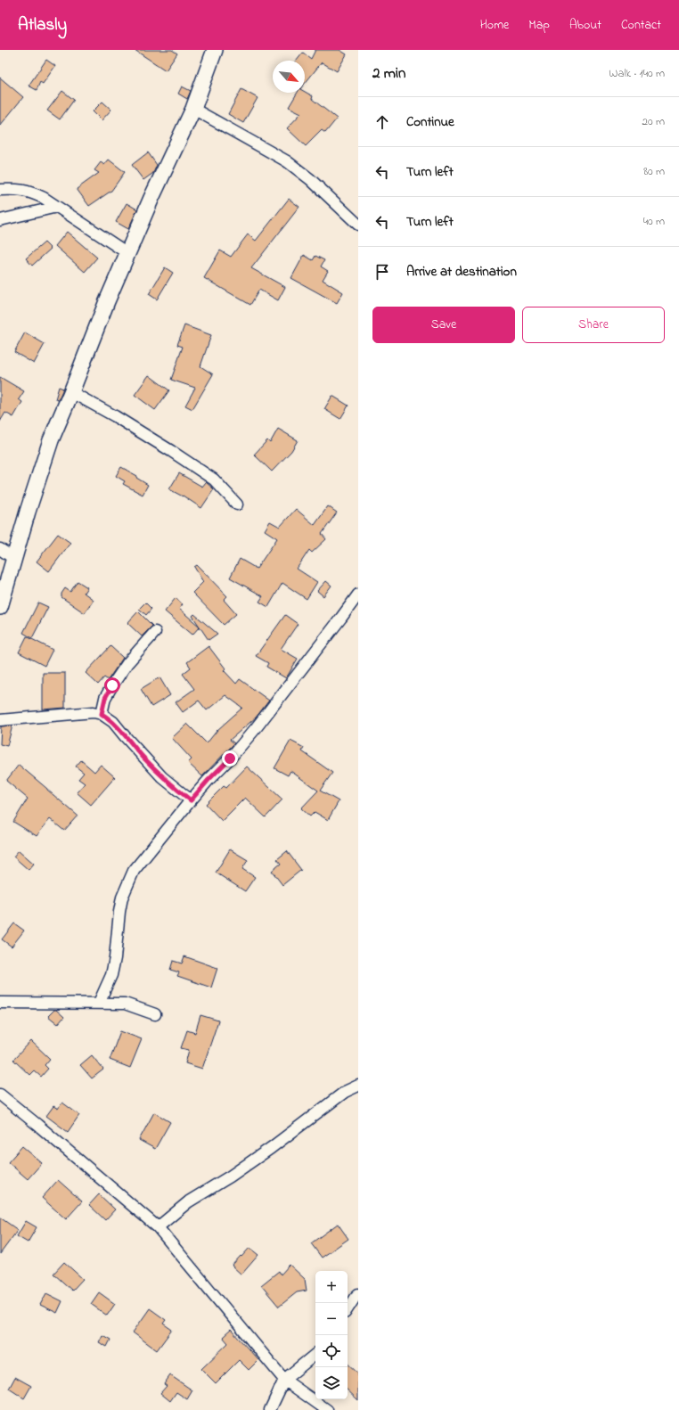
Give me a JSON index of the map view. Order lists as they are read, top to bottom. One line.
{"north":"bottom right","page":{"header":"Atlasly","nav":["Home","Map","About","Contact"],"heading":["2 min","Walk · 140 m"],"list":[["Continue","20 m"],["Turn left","80 m"],["Turn left","40 m"],"Arrive at destination"],"buttons":["Save","Share"],"map_buttons":["+","−"]}}
